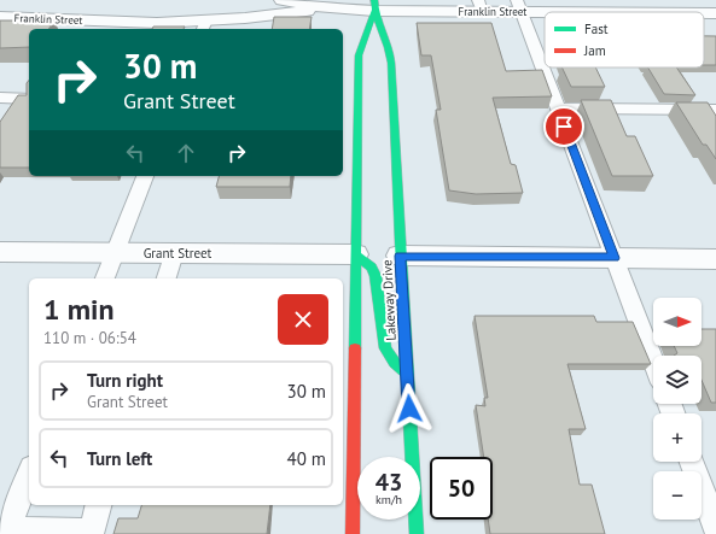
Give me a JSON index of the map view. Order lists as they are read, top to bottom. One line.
{"streets":{"main road":["Lakeway Drive"],"street":["Franklin Street","Grant Street"]},"crossings":[["Franklin Street","Lakeway Drive"]],"legend":["Fast","Jam"],"north":"right","page":{"turn":["30 m","Grant Street"],"heading":["1 min","110 m · 06:54"],"map_buttons":["+","−"],"list":[{"name":"Turn right","note":"Grant Street","value":"30 m"},{"name":"Turn left","value":"40 m"}],"speed":"43 km/h","limit":"50"}}
